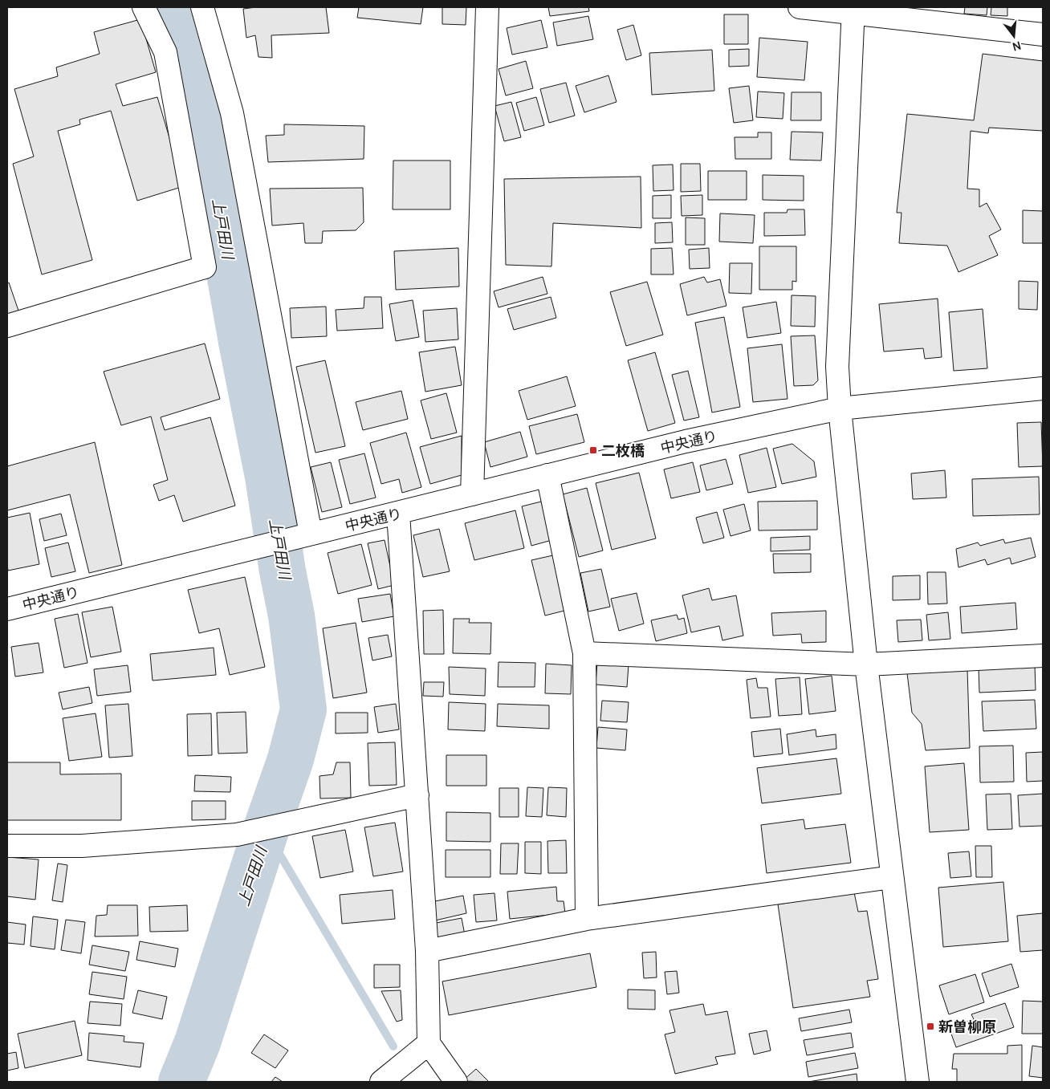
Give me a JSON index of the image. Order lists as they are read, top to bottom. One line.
{"streets":{"street":["中央通り"]},"water":["上戸田川"],"places":{"transit":["二枚橋","新曽柳原"]},"north":"bottom"}
